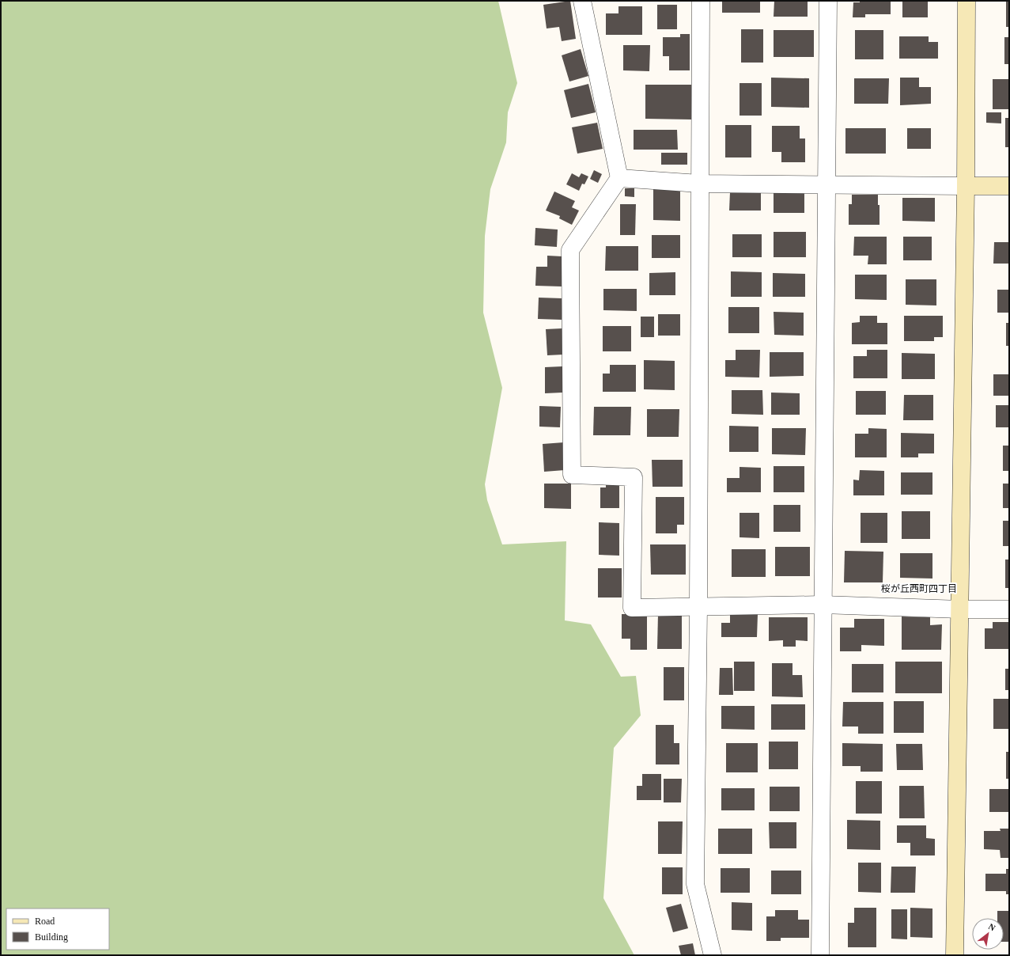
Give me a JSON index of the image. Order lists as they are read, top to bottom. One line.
{"districts":["桜が丘西町四丁目"],"legend":["Road","Building"],"north":"top right"}
